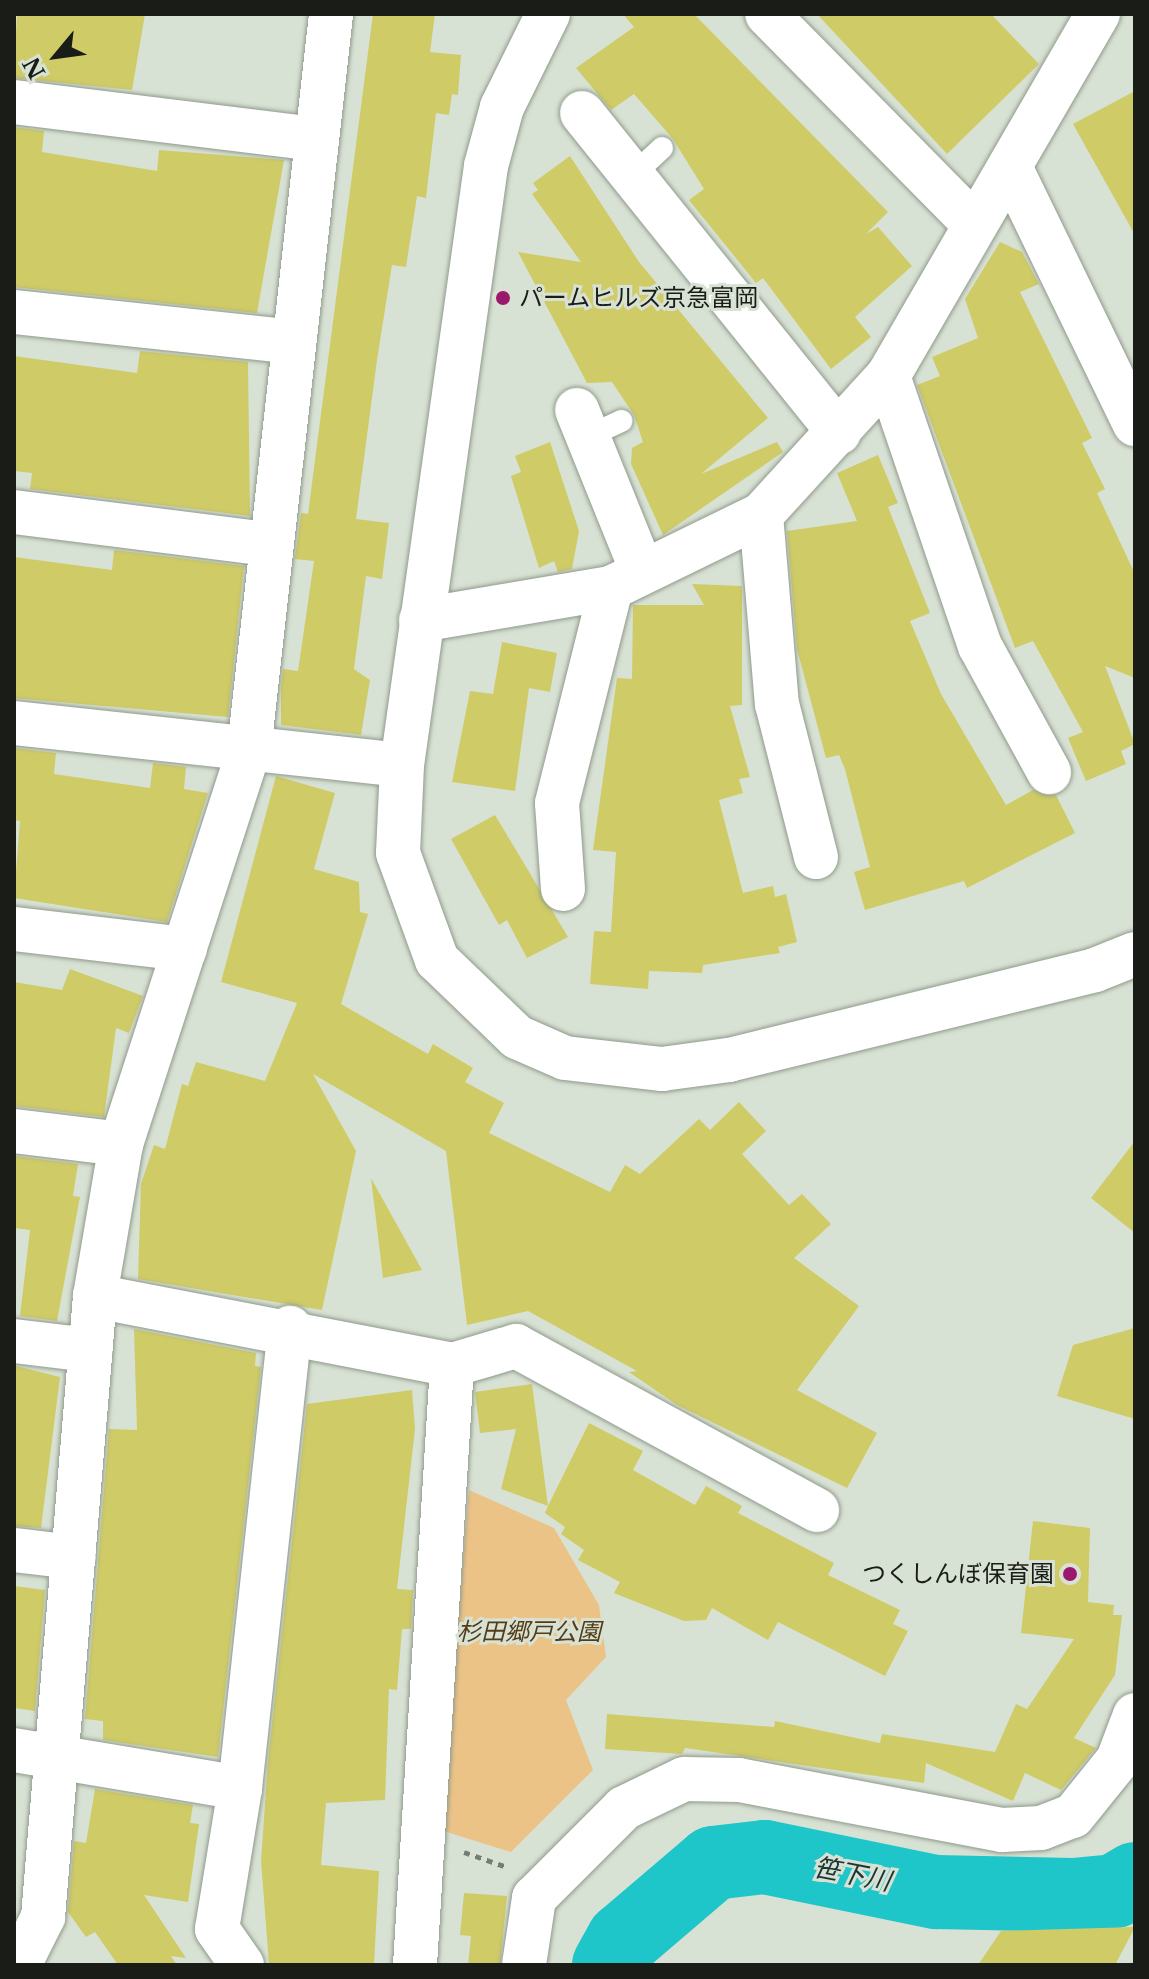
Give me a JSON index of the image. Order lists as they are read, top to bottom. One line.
{"water":["笹下川"],"parks":["杉田郷戸公園"],"places":["パームヒルズ京急富岡","つくしんぼ保育園"],"north":"bottom left"}
